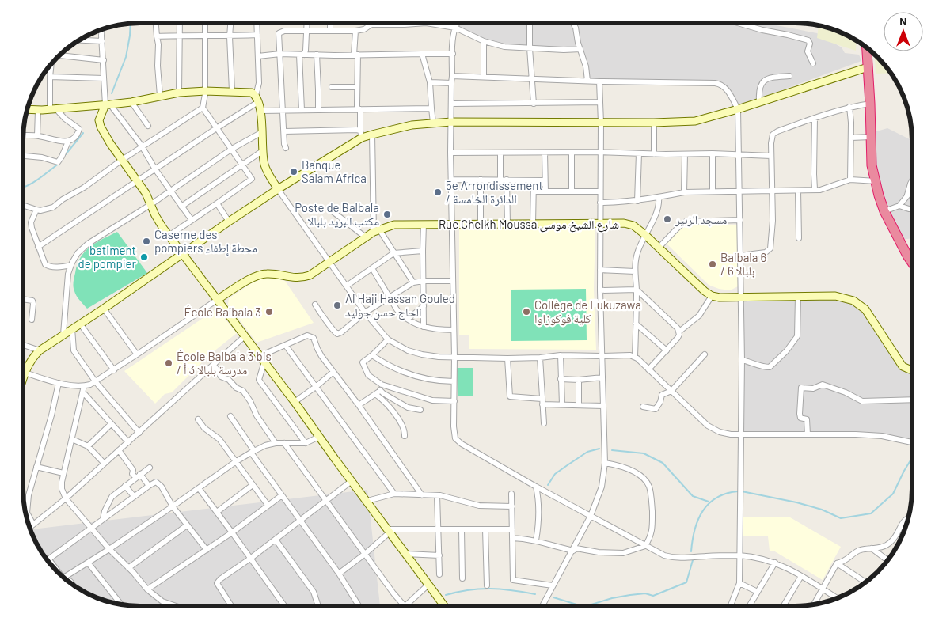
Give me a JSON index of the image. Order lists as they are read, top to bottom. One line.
{"streets":{"street":["Rue Cheikh Moussa شارع الشيخ موسى"]},"places":["Banque Salam Africa","5e Arrondissement / الدائرة الخامسة","Poste de Balbala مكتب البريد بلبالا","مسجد الزبير","Caserne des pompiers محطة إطفاء","batiment de pompier","Balbala 6 / بلبالا 6","Al Haji Hassan Gouled الحاج حسن جوليد","École Balbala 3","Collège de Fukuzawa كلية فوكوزاوا","École Balbala 3 bis / مدرسة بلبالا 3 أ"],"north":"top"}
